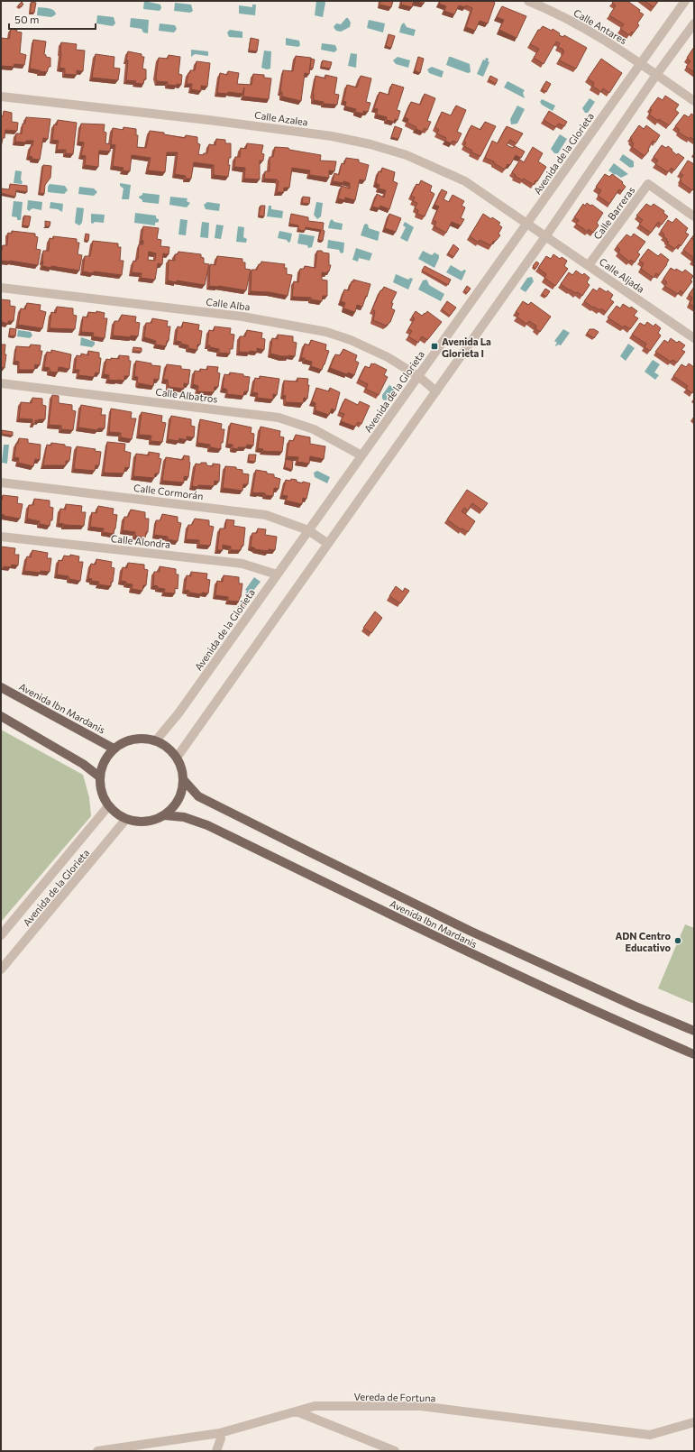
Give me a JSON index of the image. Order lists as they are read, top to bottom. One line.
{"streets":{"main road":["Avenida Ibn Mardanis"],"street":["Calle Antares","Calle Azalea","Avenida de la Glorieta","Calle Barreras","Calle Aljada","Calle Alba","Calle Albatros","Calle Cormorán","Calle Alondra","Vereda de Fortuna"]},"crossings":[["Calle Antares","Avenida de la Glorieta"],["Calle Azalea","Avenida de la Glorieta"],["Calle Azalea","Calle Aljada"],["Avenida de la Glorieta","Calle Alba"],["Avenida de la Glorieta","Calle Albatros"],["Avenida de la Glorieta","Calle Cormorán"],["Avenida de la Glorieta","Calle Alondra"],["Avenida de la Glorieta","Avenida Ibn Mardanis"],["Calle Barreras","Calle Aljada"]],"places":{"transit":["Avenida La Glorieta I"],"other":["ADN Centro Educativo"]},"scale_bar":"50 m"}
